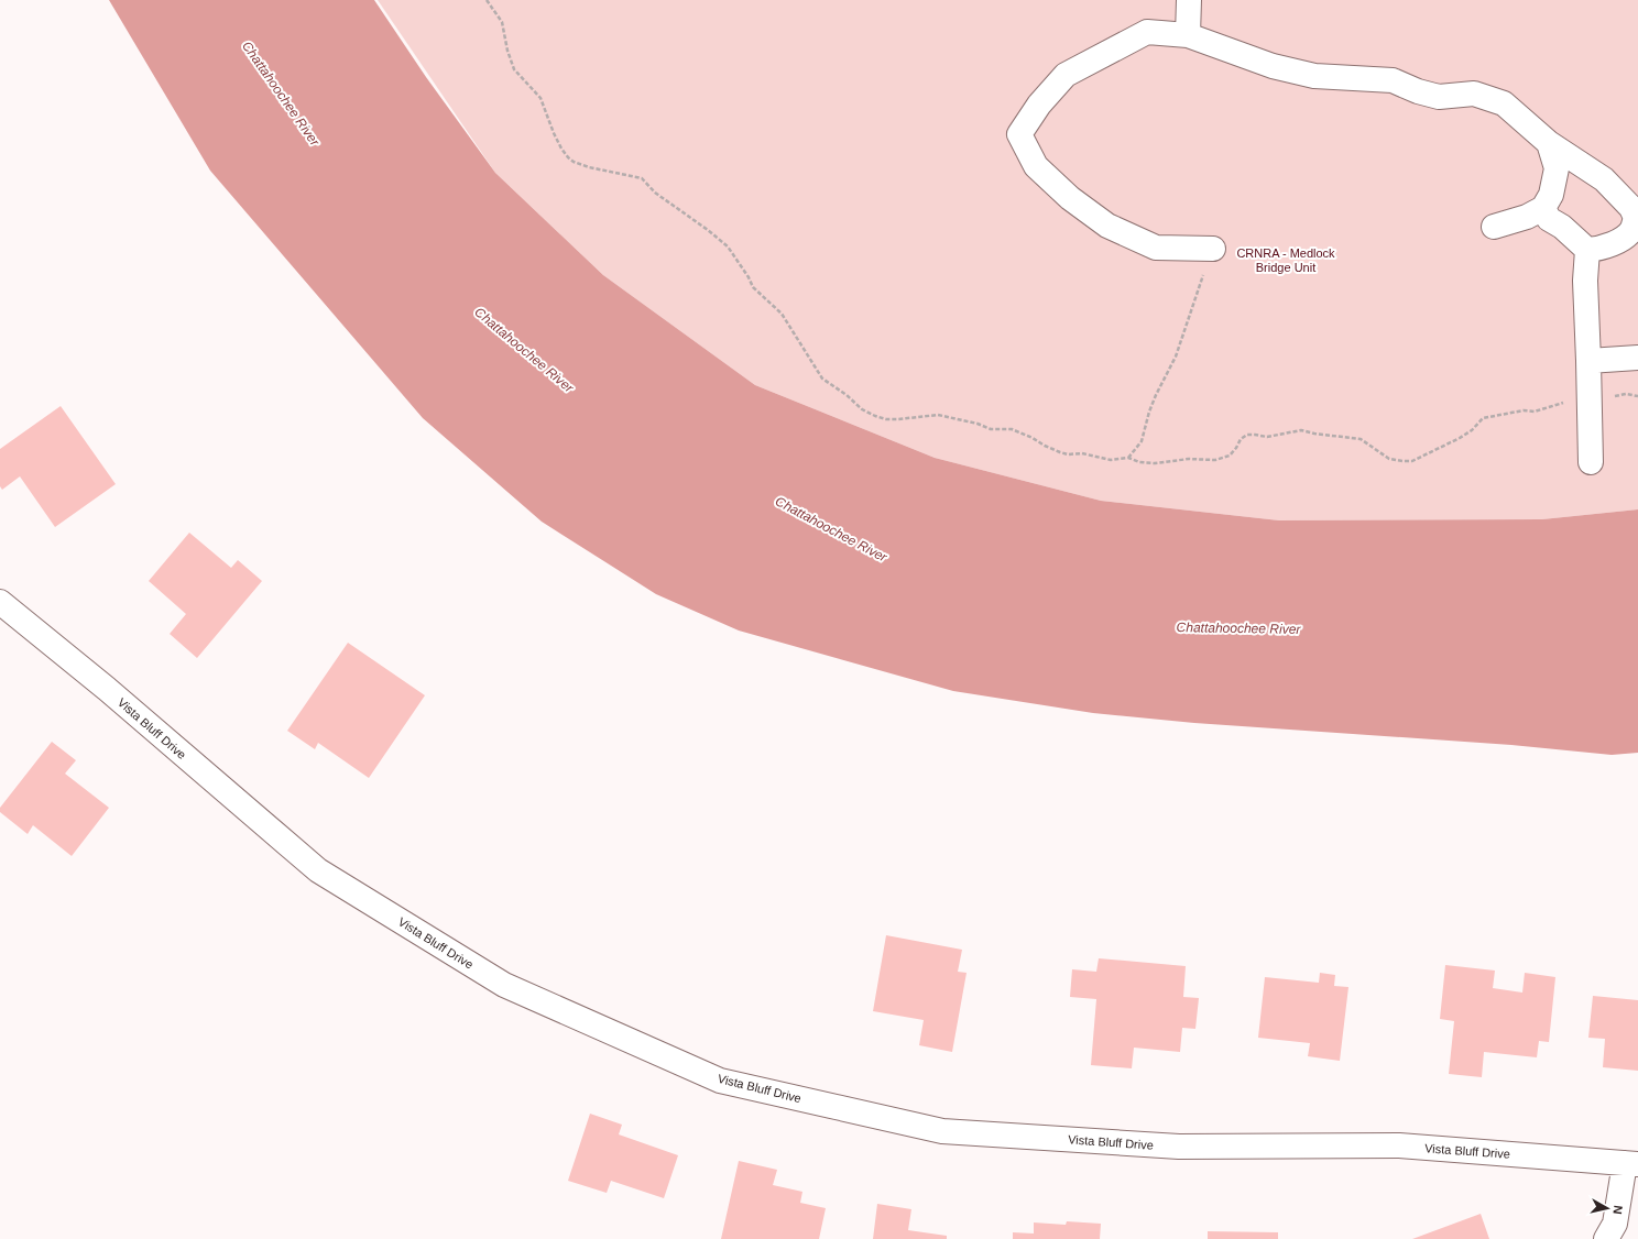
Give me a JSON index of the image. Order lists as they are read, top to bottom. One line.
{"streets":{"street":["Vista Bluff Drive"]},"water":["Chattahoochee River"],"parks":["CRNRA - Medlock Bridge Unit"],"north":"right"}
